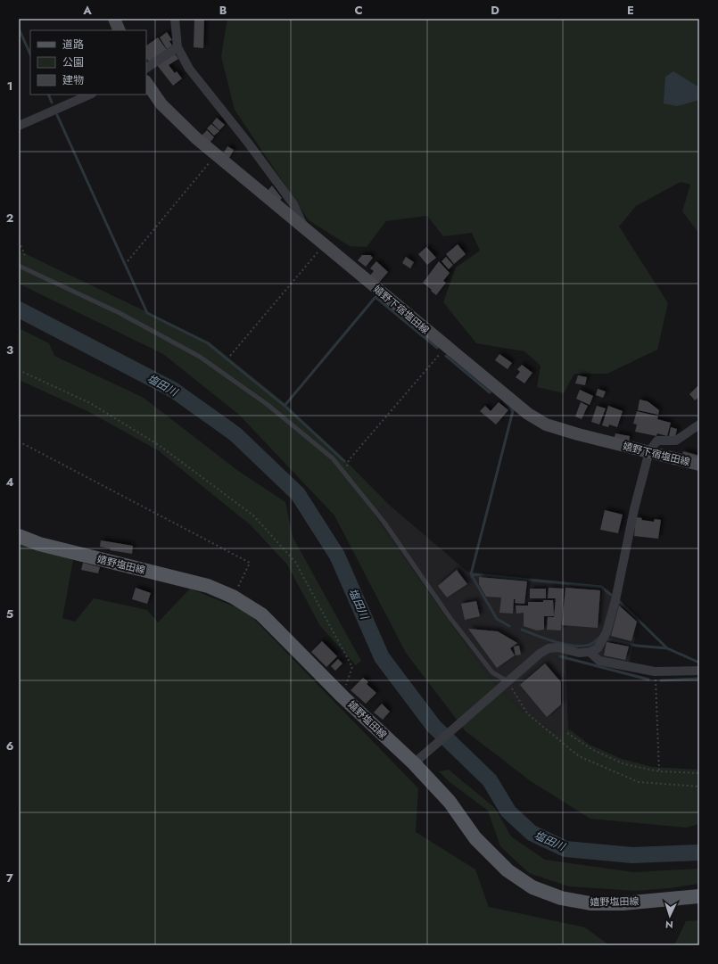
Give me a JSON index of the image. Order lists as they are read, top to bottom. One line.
{"streets":{"main road":["嬉野下宿塩田線","嬉野塩田線"]},"water":["塩田川"],"legend":["道路","公園","建物"],"north":"bottom","grid":{"columns":["A","B","C","D","E"],"rows":["1","2","3","4","5","6","7"]}}
